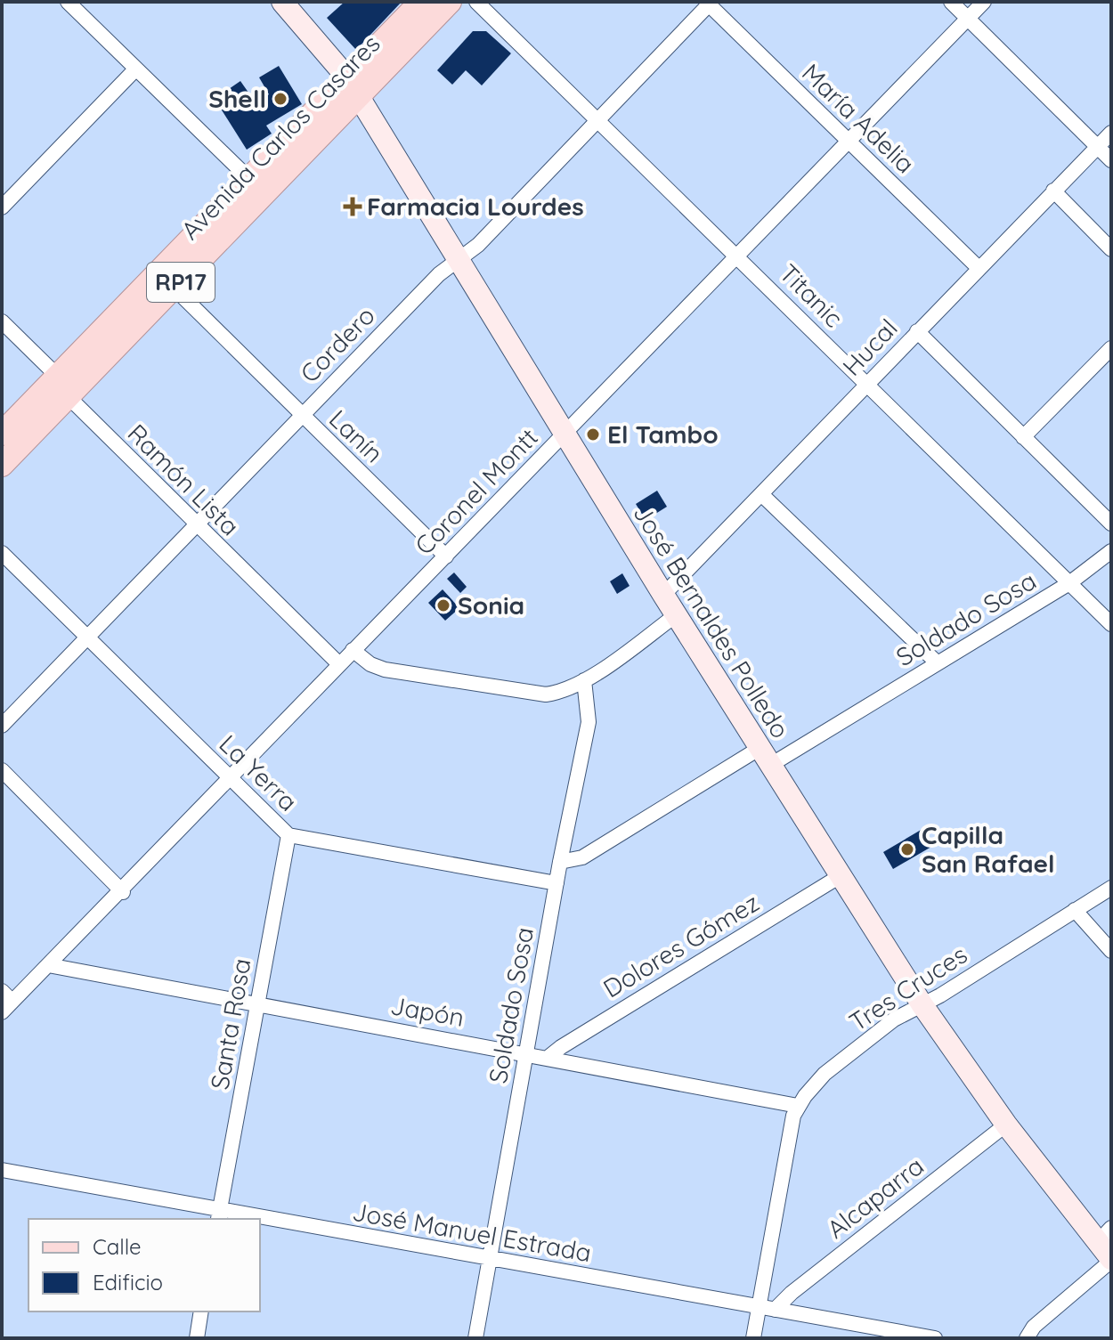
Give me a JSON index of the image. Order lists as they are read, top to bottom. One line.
{"streets":{"main road":["Avenida Carlos Casares","RP17","José Bernaldes Polledo"],"street":["María Adelia","Titanic","Cordero","Hucal","Lanín","Ramón Lista","Coronel Montt","Soldado Sosa","La Yerra","Dolores Gómez","Tres Cruces","Japón","Santa Rosa","Alcaparra","José Manuel Estrada"]},"crossings":[["María Adelia","Cordero"],["María Adelia","Hucal"],["María Adelia","Coronel Montt"],["Avenida Carlos Casares","Lanín"],["Avenida Carlos Casares","Ramón Lista"],["Avenida Carlos Casares","José Bernaldes Polledo"],["Titanic","Cordero"],["Titanic","Hucal"],["Titanic","Coronel Montt"],["Titanic","Soldado Sosa"],["Cordero","Lanín"],["Cordero","Ramón Lista"],["Cordero","José Bernaldes Polledo"],["Cordero","La Yerra"],["Hucal","José Bernaldes Polledo"],["Lanín","Coronel Montt"],["Ramón Lista","Coronel Montt"],["Coronel Montt","José Bernaldes Polledo"],["Coronel Montt","La Yerra"],["Coronel Montt","Japón"],["Soldado Sosa","José Bernaldes Polledo"],["Soldado Sosa","La Yerra"],["Soldado Sosa","Japón"],["Soldado Sosa","José Manuel Estrada"],["José Bernaldes Polledo","Dolores Gómez"],["José Bernaldes Polledo","Tres Cruces"],["José Bernaldes Polledo","Alcaparra"],["La Yerra","Santa Rosa"],["Dolores Gómez","Japón"],["Tres Cruces","Japón"],["Tres Cruces","José Manuel Estrada"],["Japón","Santa Rosa"],["Santa Rosa","José Manuel Estrada"],["Alcaparra","José Manuel Estrada"]],"places":{"other":["Shell","El Tambo","Sonia","Capilla San Rafael"],"health":["Farmacia Lourdes"]},"legend":["Calle","Edificio"]}
